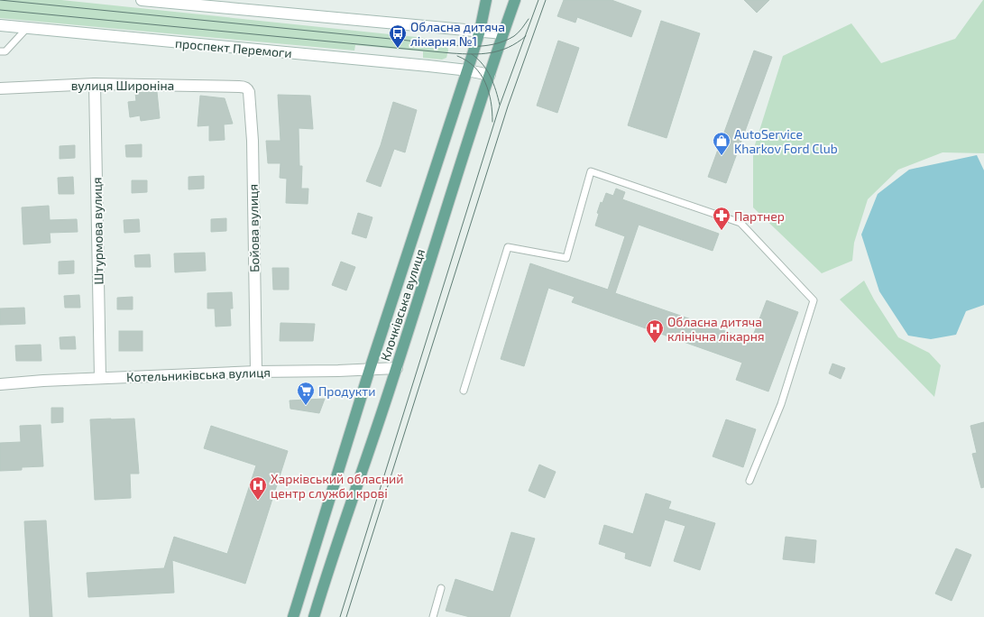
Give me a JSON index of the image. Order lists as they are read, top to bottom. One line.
{"streets":{"main road":["Клочківська вулиця"],"street":["проспект Перемоги","вулиця Широніна","Бойова вулиця","Штурмова вулиця","Котельниківська вулиця"]},"crossings":[["проспект Перемоги","Клочківська вулиця"],["вулиця Широніна","Бойова вулиця"],["вулиця Широніна","Штурмова вулиця"],["Бойова вулиця","Котельниківська вулиця"],["Штурмова вулиця","Котельниківська вулиця"],["Клочківська вулиця","Котельниківська вулиця"]],"places":{"bus stop":["Обласна дитяча лікарня №1"],"shop":["AutoService Kharkov Ford Club"],"pharmacy":["Партнер"],"hospital":["Обласна дитяча клінічна лікарня","Харківський обласний центр служби крові"],"supermarket":["Продукти"]}}
